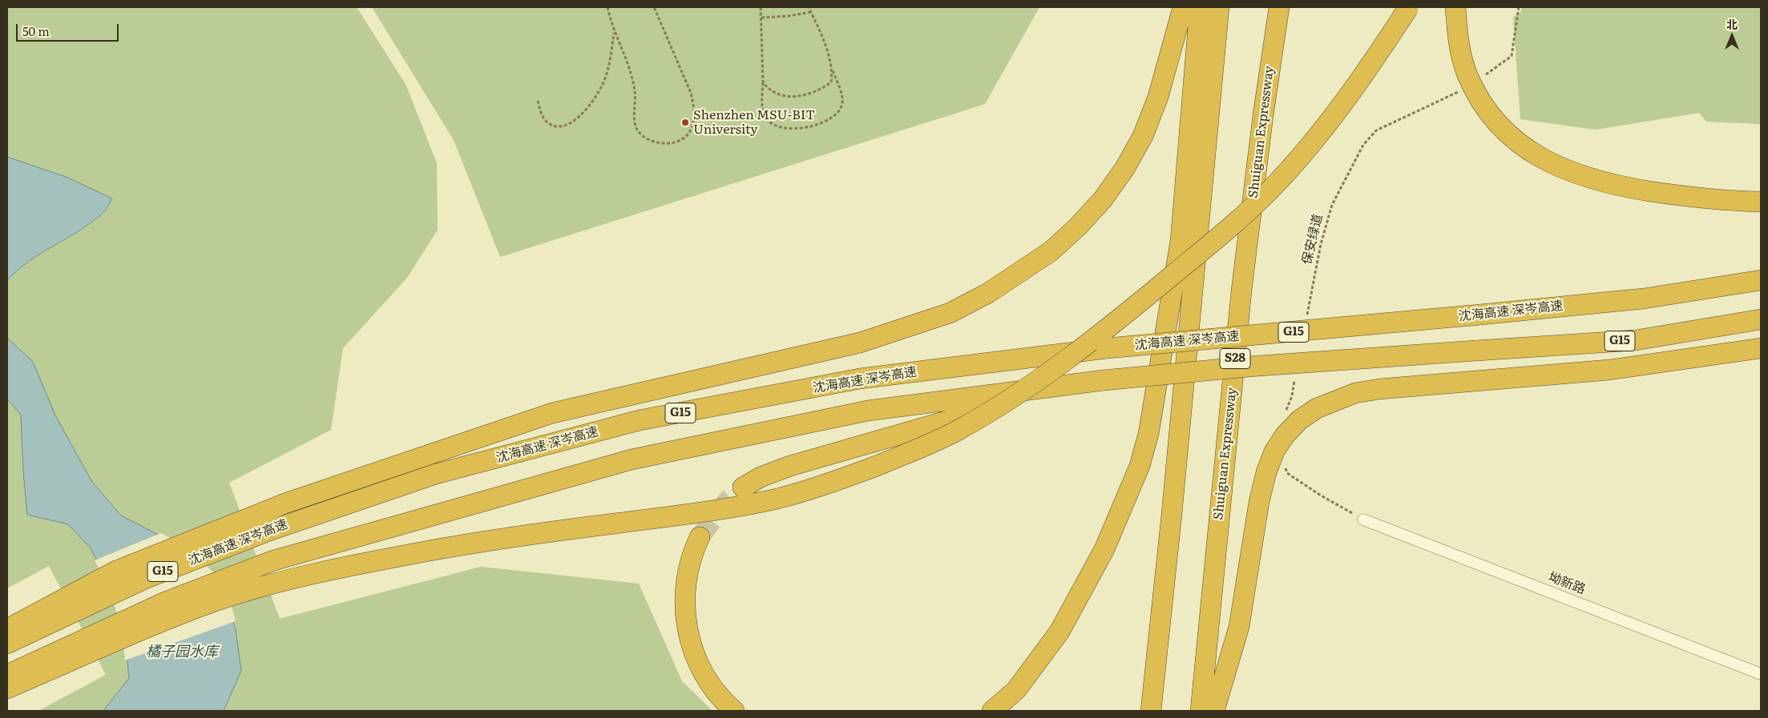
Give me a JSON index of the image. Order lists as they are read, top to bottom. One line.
{"streets":{"highway":["Shuiguan Expressway","沈海高速 深岑高速","G15","S28"],"street":["坳新路"],"path":["保安绿道"]},"water":["橘子园水库"],"places":["Shenzhen MSU-BIT University"],"scale_bar":"50 m","north":"top"}
